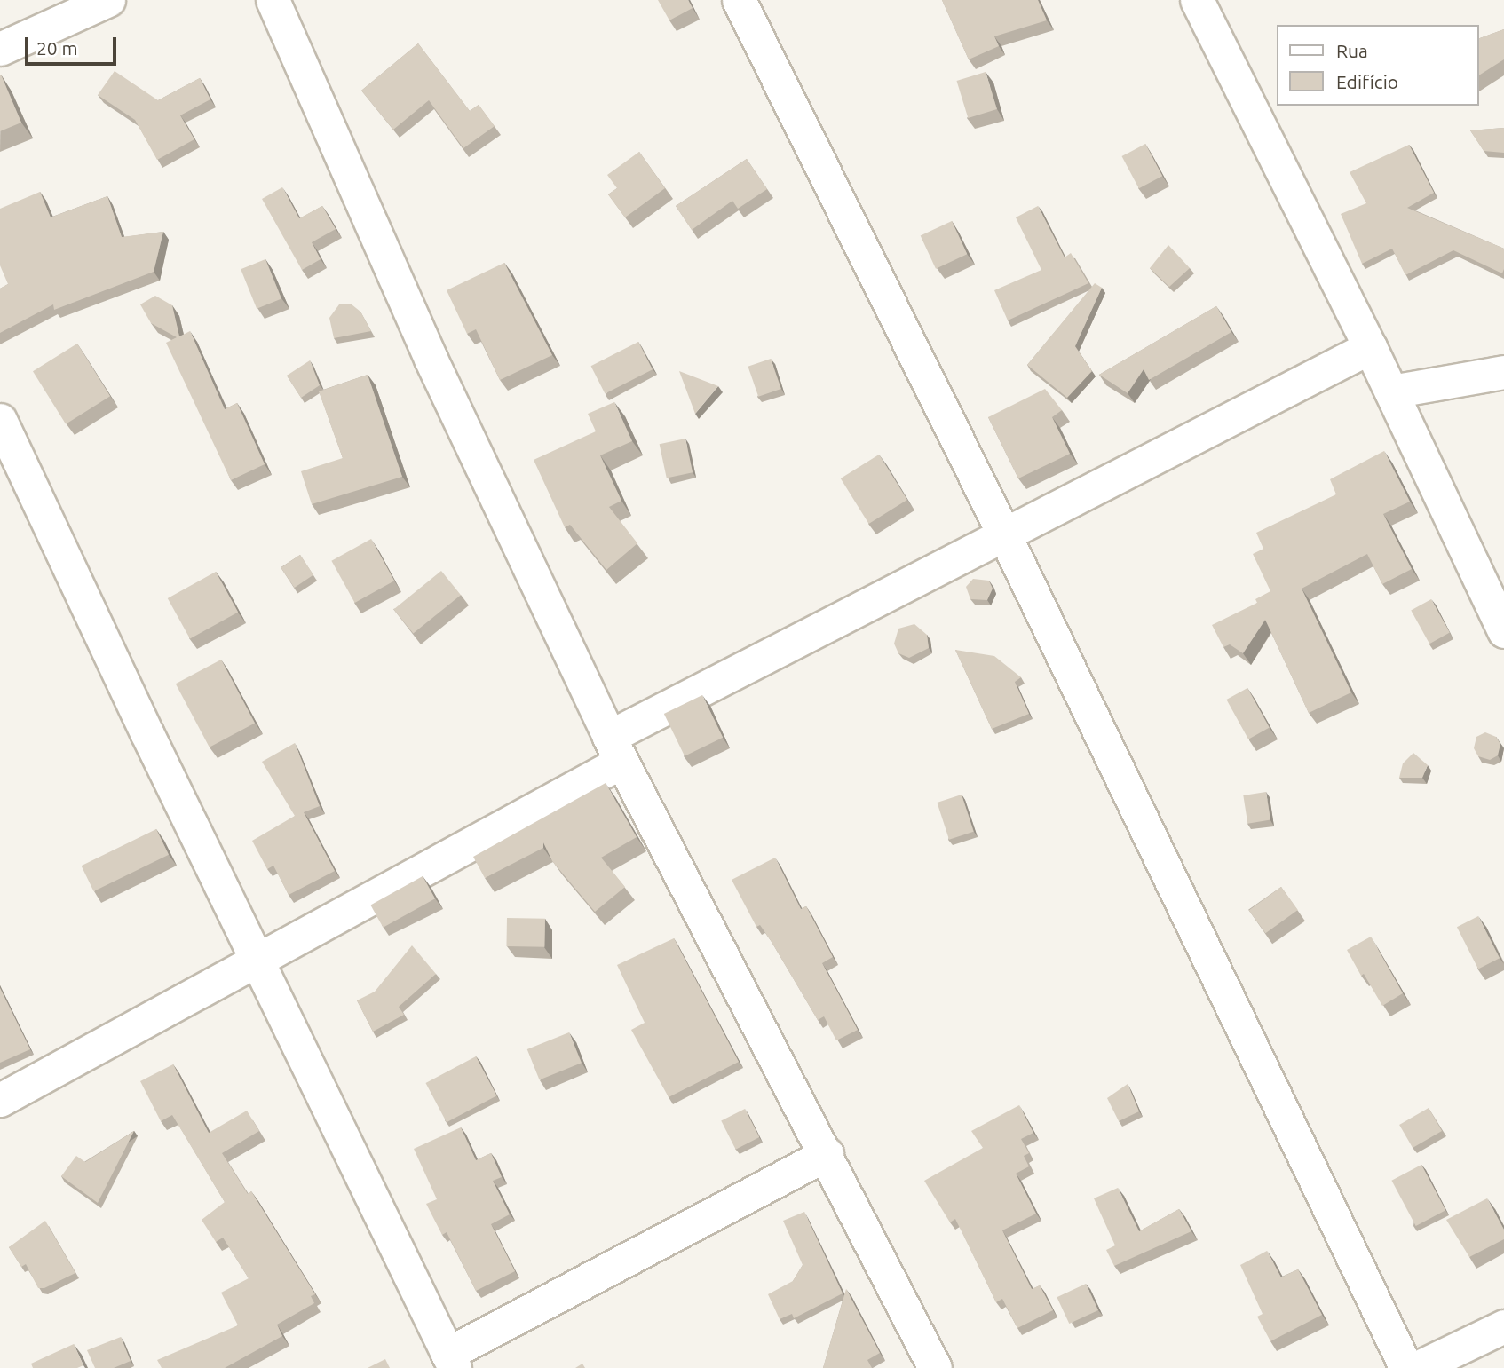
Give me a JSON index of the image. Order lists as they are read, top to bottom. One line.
{"legend":["Rua","Edifício"],"scale_bar":"20 m"}
